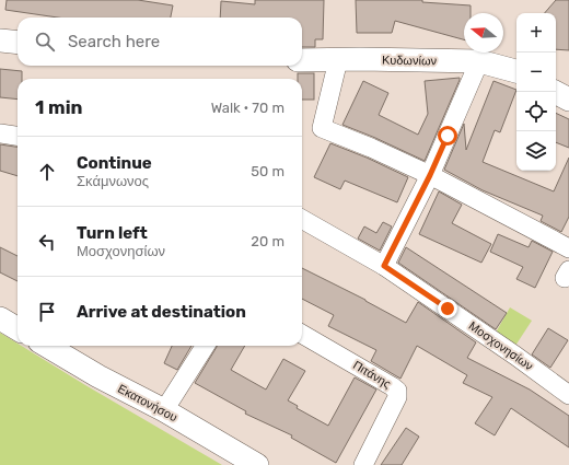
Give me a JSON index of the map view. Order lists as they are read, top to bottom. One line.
{"streets":{"street":["Κυδωνίων","Μοσχονησίων","Πιτάνης","Εκατονήσου"]},"north":"left","page":{"map_buttons":["+","−"],"search":"Search here","heading":["1 min","Walk · 70 m"],"list":[["Continue","Σκάμνωνος","50 m"],["Turn left","Μοσχονησίων","20 m"],"Arrive at destination"]}}
